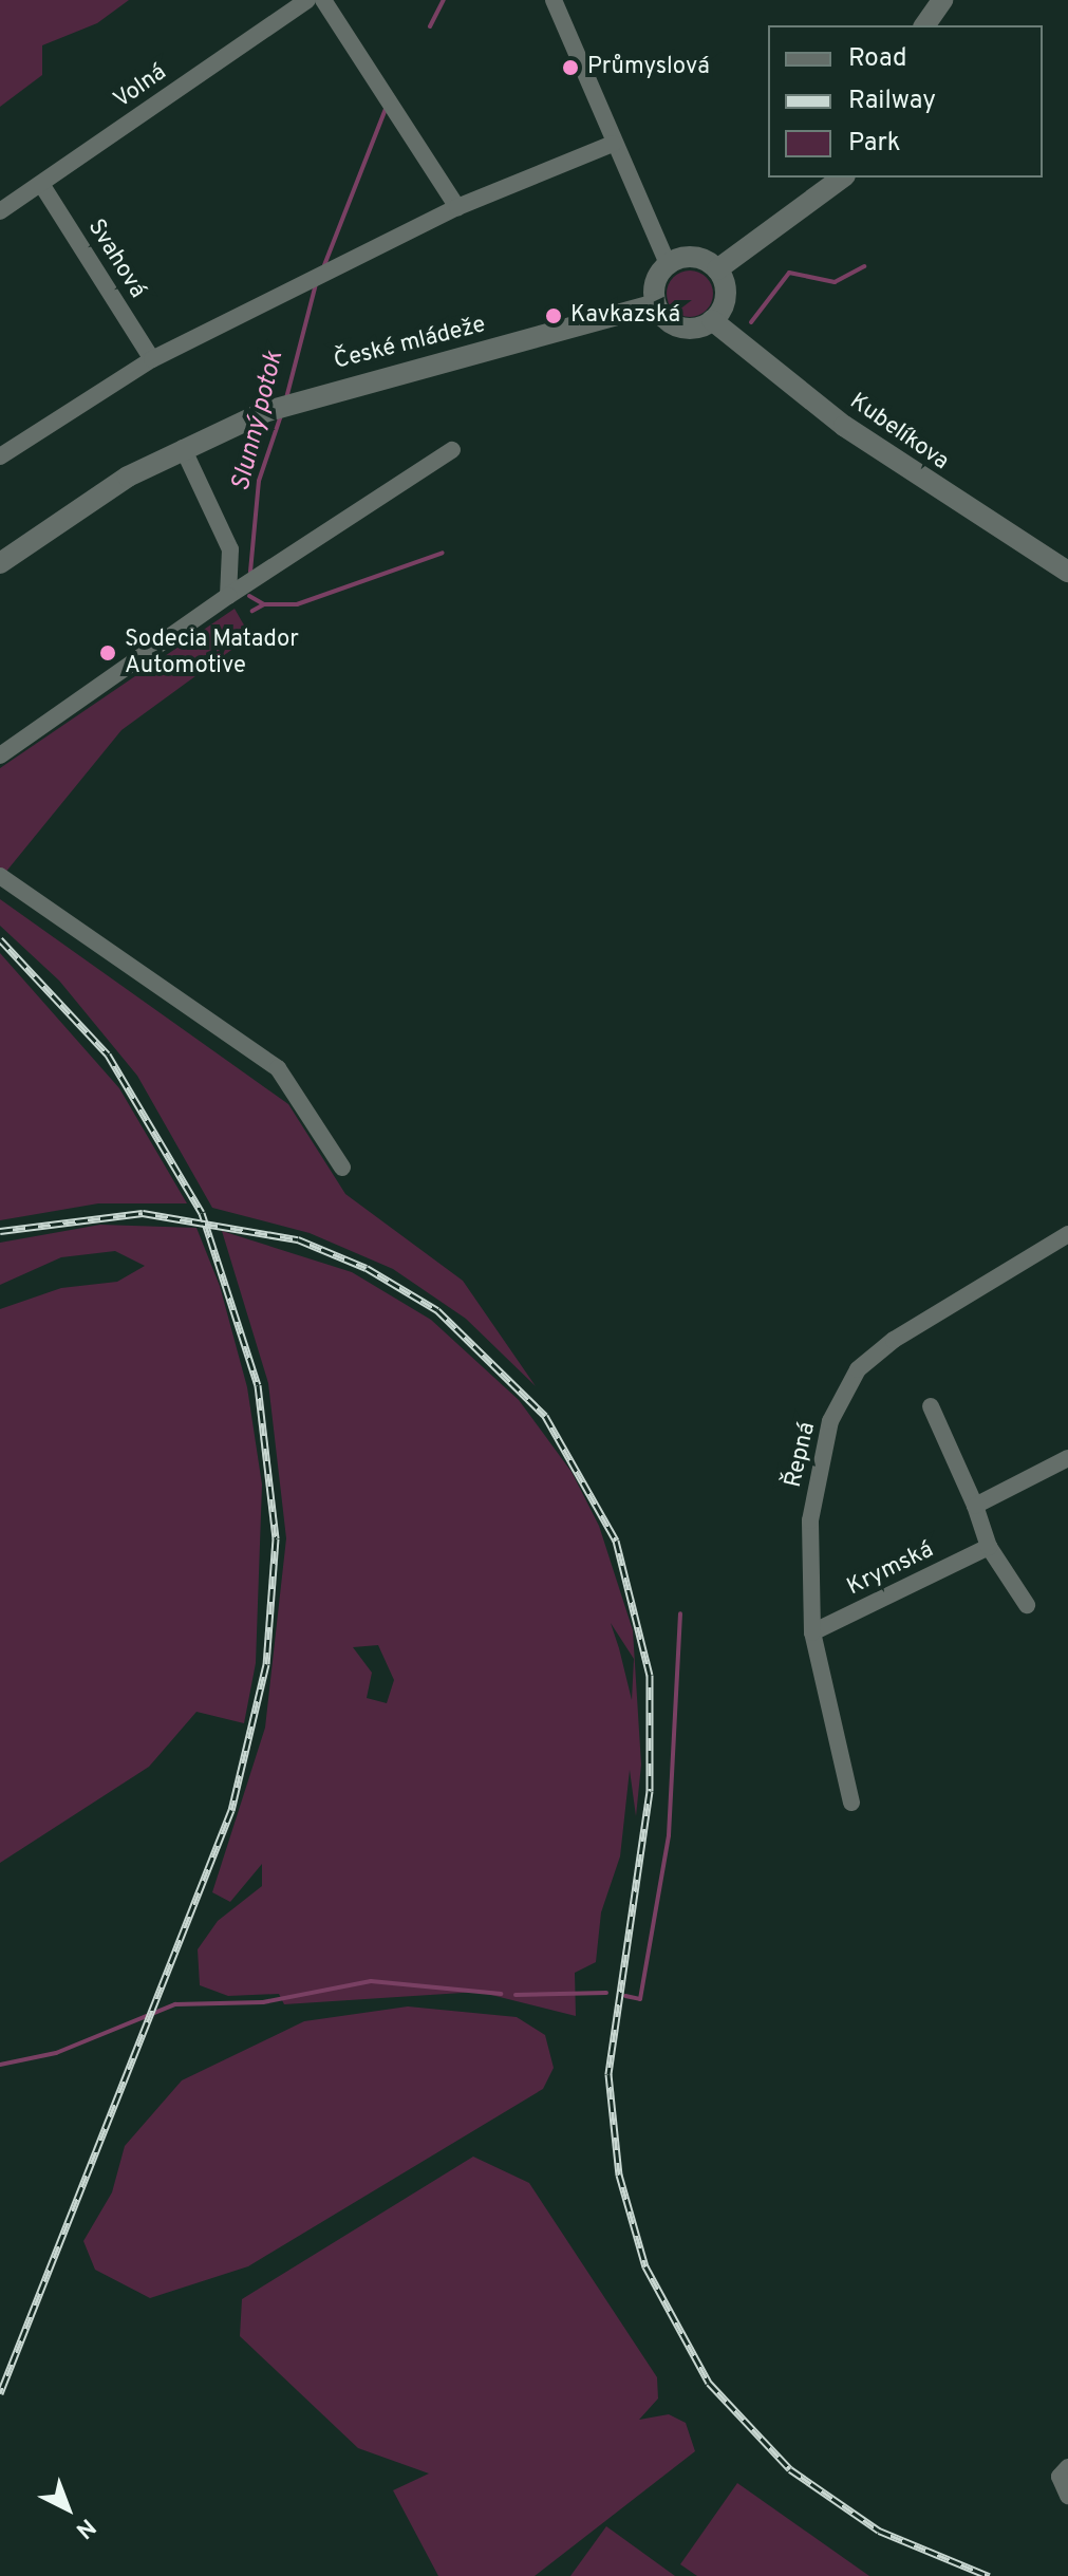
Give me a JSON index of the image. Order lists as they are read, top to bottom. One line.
{"streets":{"street":["Volná","Svahová","České mládeže","Kubelíkova","Řepná","Krymská"]},"crossings":[["Volná","Svahová"],["České mládeže","Kubelíkova"],["Řepná","Krymská"]],"water":["Slunný potok"],"places":["Průmyslová","Kavkazská","Sodecia Matador Automotive"],"legend":["Road","Railway","Park"],"north":"bottom right"}
